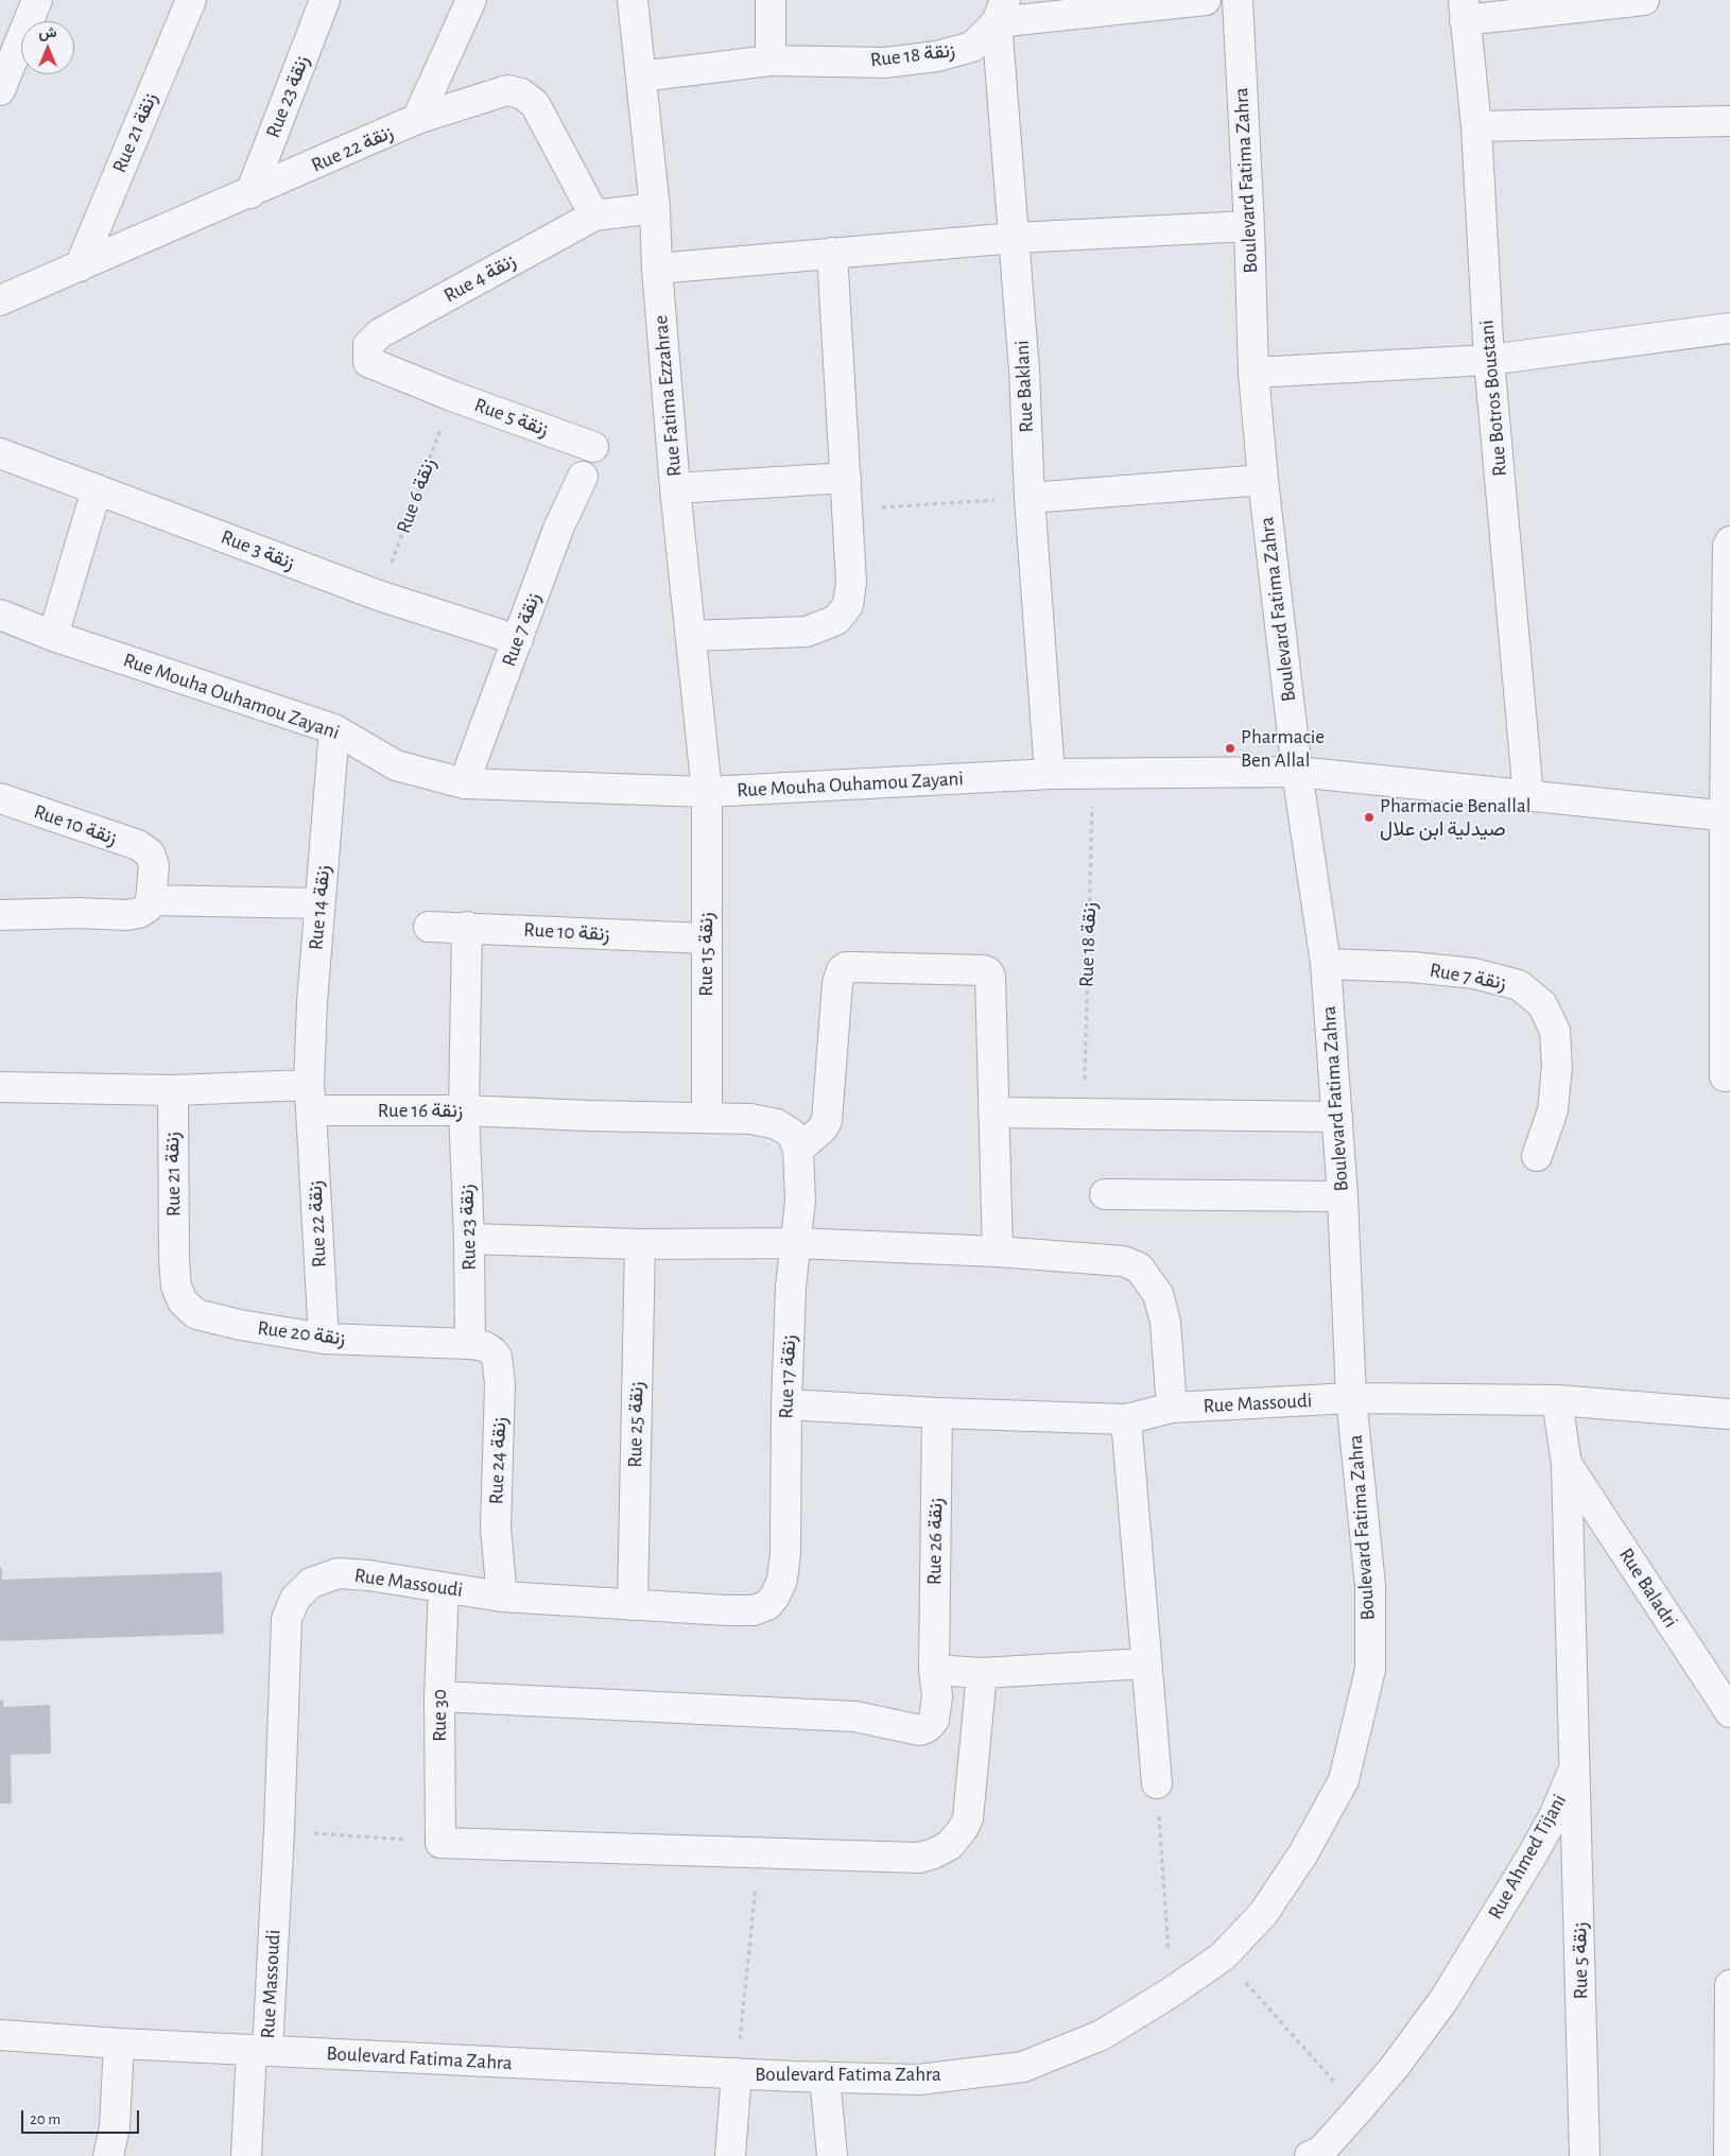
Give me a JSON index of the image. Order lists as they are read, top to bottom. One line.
{"streets":{"street":["Rue 18 زنقة","Rue 23 زنقة","Rue 21 زنقة","Rue 22 زنقة","Boulevard Fatima Zahra","Rue 4 زنقة","Rue Baklani","Rue Fatima Ezzahrae","Rue Botros Boustani","Rue 5 زنقة","Rue 3 زنقة","Rue 7 زنقة","Rue Mouha Ouhamou Zayani","Rue 10 زنقة","Rue 14 زنقة","Rue 15 زنقة","Rue 16 زنقة","Rue 20 زنقة","Rue 17 زنقة","Rue Massoudi","Rue 25 زنقة","Rue 24 زنقة","Rue 26 زنقة","Rue Baladri","Rue 30","Rue Ahmed Tijani"],"path":["Rue 6 زنقة"]},"crossings":[["Rue 18 زنقة","Rue Baklani"],["Rue 18 زنقة","Rue Fatima Ezzahrae"],["Rue 18 زنقة","Rue Mouha Ouhamou Zayani"],["Rue 23 زنقة","Rue 22 زنقة"],["Rue 23 زنقة","Rue 10 زنقة"],["Rue 23 زنقة","Rue 16 زنقة"],["Rue 23 زنقة","Rue 20 زنقة"],["Rue 23 زنقة","Rue 24 زنقة"],["Rue 21 زنقة","Rue 22 زنقة"],["Rue 21 زنقة","Rue 16 زنقة"],["Rue 21 زنقة","Rue 20 زنقة"],["Rue 22 زنقة","Rue 4 زنقة"],["Rue 22 زنقة","Rue 14 زنقة"],["Rue 22 زنقة","Rue 16 زنقة"],["Rue 22 زنقة","Rue 20 زنقة"],["Boulevard Fatima Zahra","Rue 7 زنقة"],["Boulevard Fatima Zahra","Rue Mouha Ouhamou Zayani"],["Boulevard Fatima Zahra","Rue Massoudi"],["Rue 4 زنقة","Rue 5 زنقة"],["Rue Baklani","Rue Mouha Ouhamou Zayani"],["Rue Fatima Ezzahrae","Rue Mouha Ouhamou Zayani"],["Rue Fatima Ezzahrae","Rue 15 زنقة"],["Rue Botros Boustani","Rue Mouha Ouhamou Zayani"],["Rue 5 زنقة","Rue 6 زنقة"],["Rue 5 زنقة","Rue Ahmed Tijani"],["Rue 6 زنقة","Rue 3 زنقة"],["Rue 3 زنقة","Rue 7 زنقة"],["Rue 7 زنقة","Rue Mouha Ouhamou Zayani"],["Rue Mouha Ouhamou Zayani","Rue 14 زنقة"],["Rue Mouha Ouhamou Zayani","Rue 15 زنقة"],["Rue 10 زنقة","Rue 15 زنقة"],["Rue 14 زنقة","Rue 16 زنقة"],["Rue 15 زنقة","Rue 16 زنقة"],["Rue 16 زنقة","Rue 17 زنقة"],["Rue 20 زنقة","Rue 24 زنقة"],["Rue 17 زنقة","Rue Massoudi"],["Rue Massoudi","Rue 25 زنقة"],["Rue Massoudi","Rue 24 زنقة"],["Rue Massoudi","Rue 26 زنقة"],["Rue Massoudi","Rue 30"],["Rue Massoudi","Rue Ahmed Tijani"],["Rue 26 زنقة","Rue 30"],["Rue Baladri","Rue Ahmed Tijani"]],"places":["Pharmacie Ben Allal","Pharmacie Benallal صيدلية ابن علال"],"scale_bar":"20 m","north":"top"}
